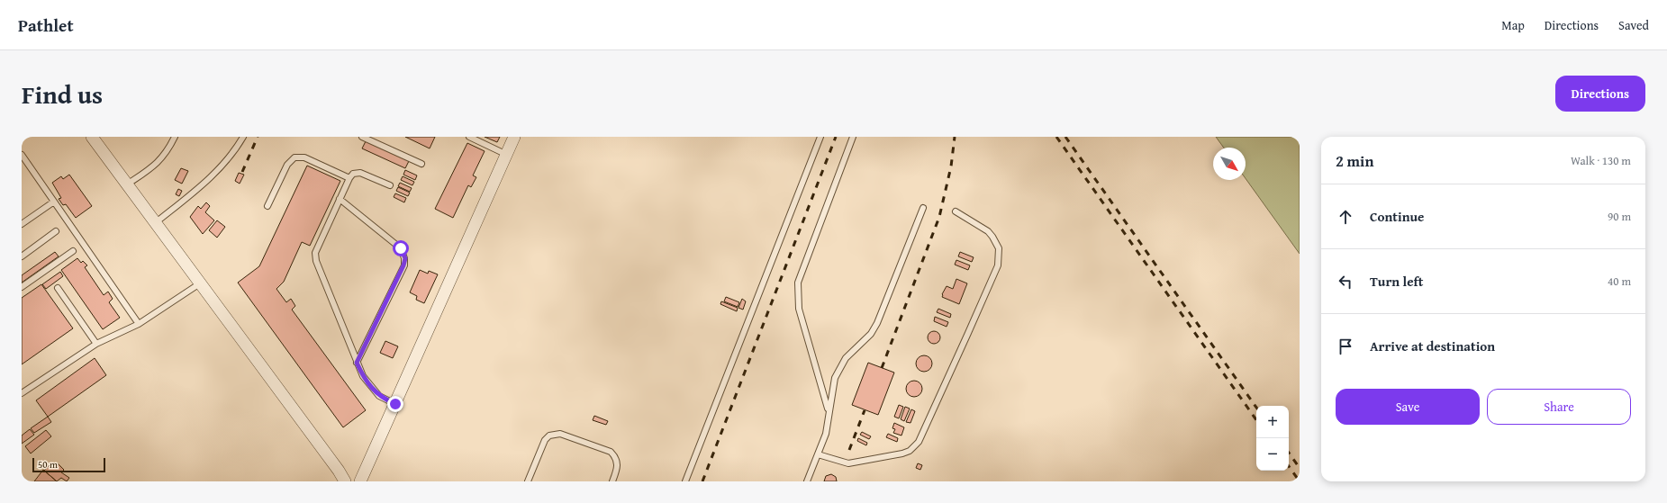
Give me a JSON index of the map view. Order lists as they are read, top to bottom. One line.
{"scale_bar":"50 m","north":"bottom right","page":{"header":"Pathlet","nav":["Map","Directions","Saved"],"title":"Find us","buttons":["Directions",["Save","Share"]],"heading":["2 min","Walk · 130 m"],"list":[["Continue","90 m"],["Turn left","40 m"],"Arrive at destination"],"map_buttons":["+","−"],"scale":"50 m"}}
